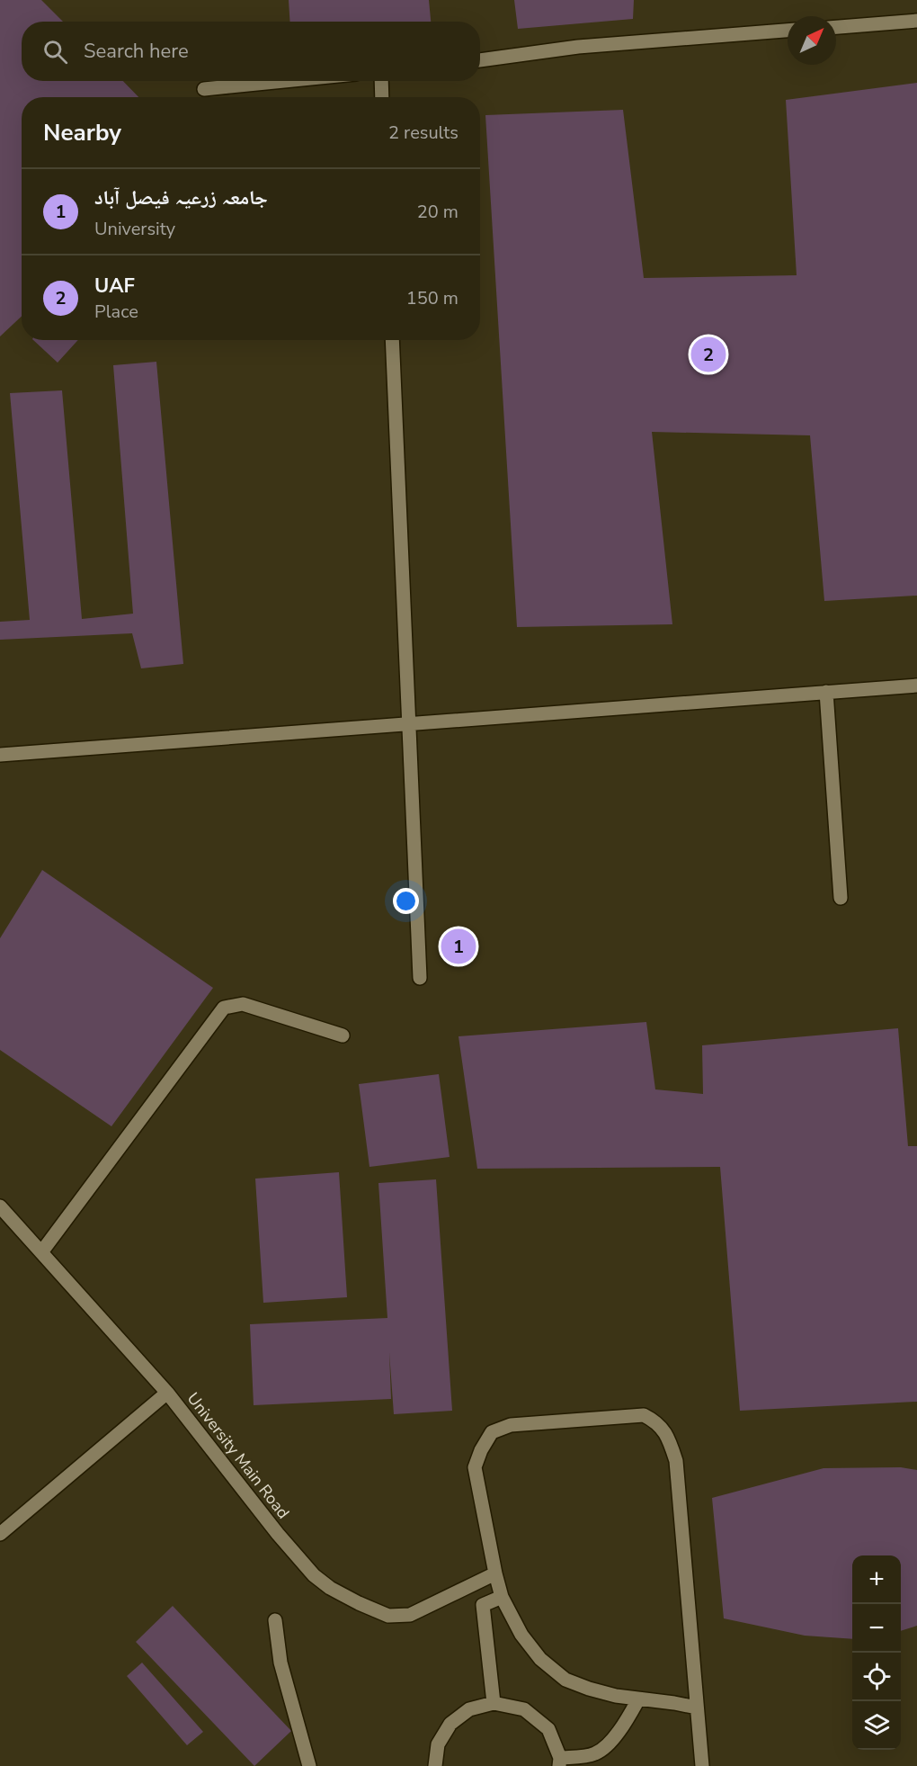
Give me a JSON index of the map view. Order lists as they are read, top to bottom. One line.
{"streets":{"street":["University Main Road"]},"north":"top right","page":{"search":"Search here","heading":["Nearby","2 results"],"list":[{"mark":"1","name":"جامعہ زرعیہ فیصل آباد","note":"University","value":"20 m"},{"mark":"2","name":"UAF","note":"Place","value":"150 m"}],"pins":["2","1"],"map_buttons":["+","−"]}}
